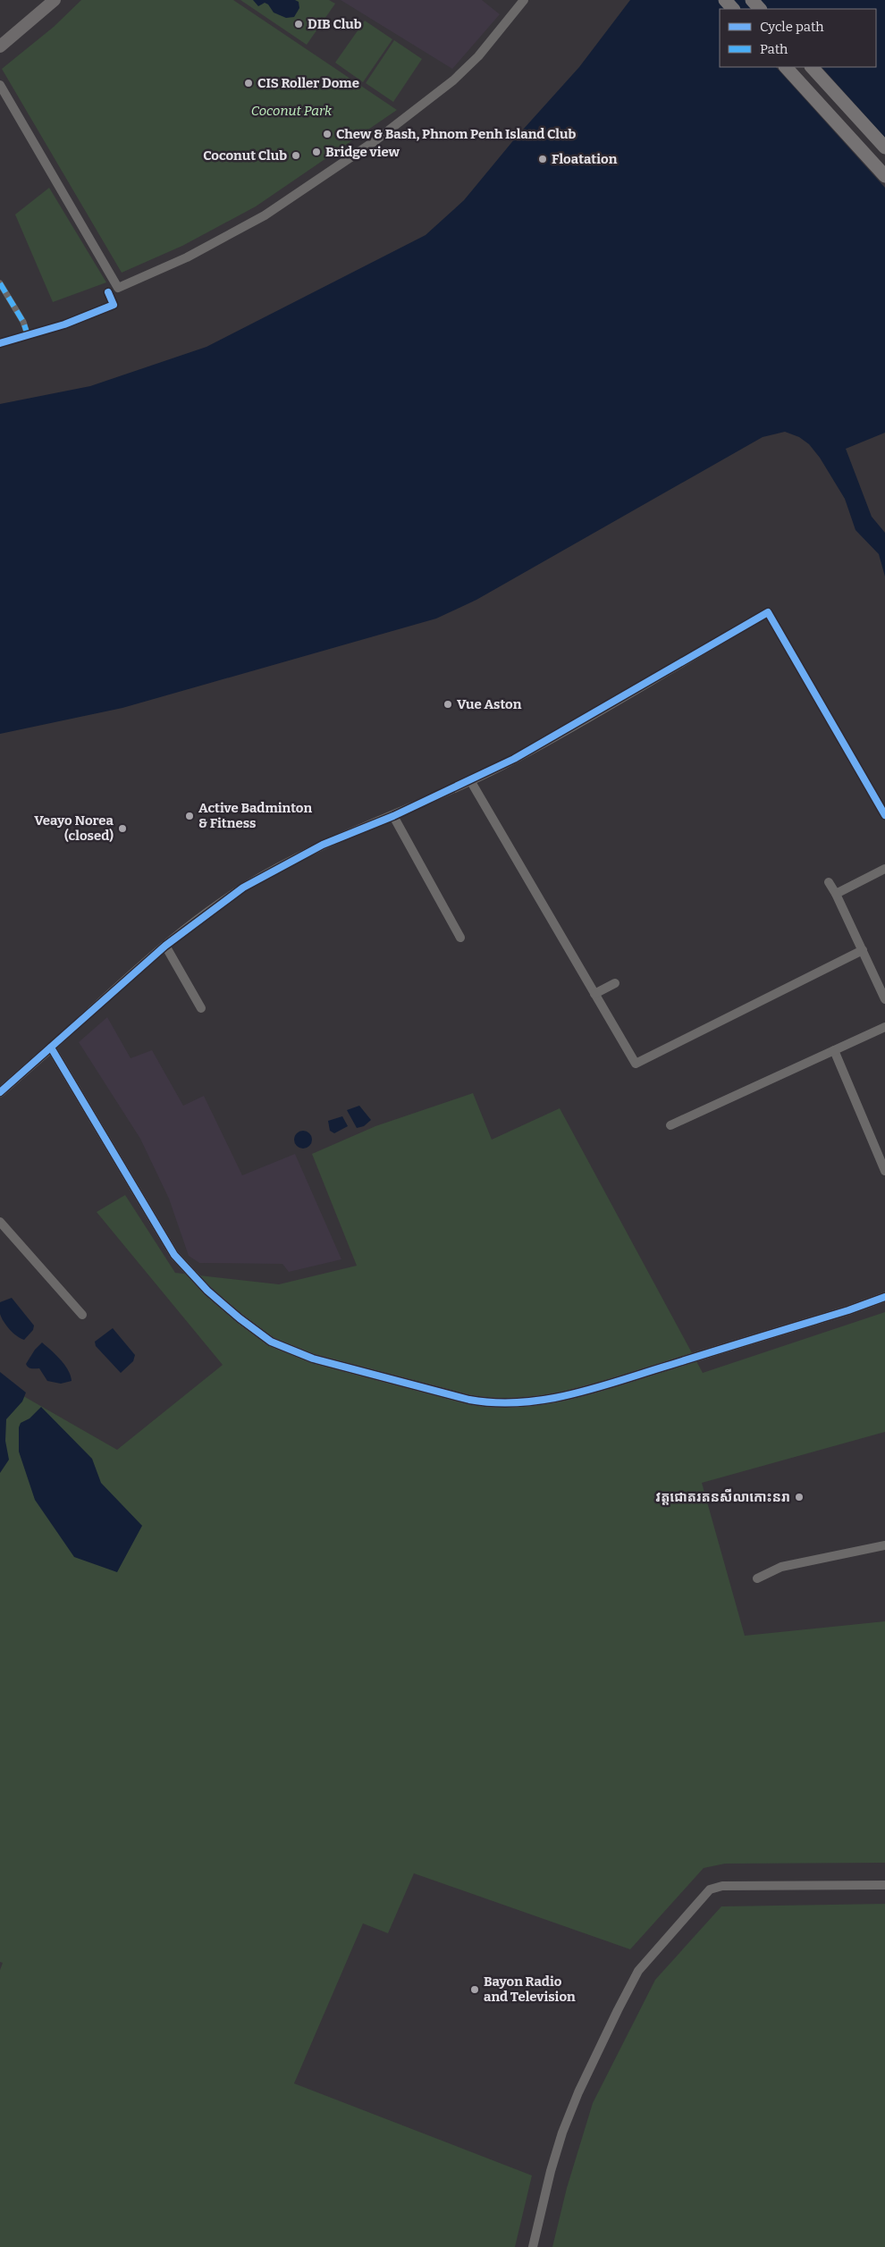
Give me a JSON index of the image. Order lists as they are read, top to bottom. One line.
{"parks":["Coconut Park"],"places":["DIB Club","CIS Roller Dome","Chew & Bash, Phnom Penh Island Club","Bridge view","Coconut Club","Floatation","Vue Aston","Active Badminton & Fitness","Veayo Norea (closed)","វត្តជោតរតនសីលាកោះនរា","Bayon Radio and Television"],"legend":["Cycle path","Path"]}
